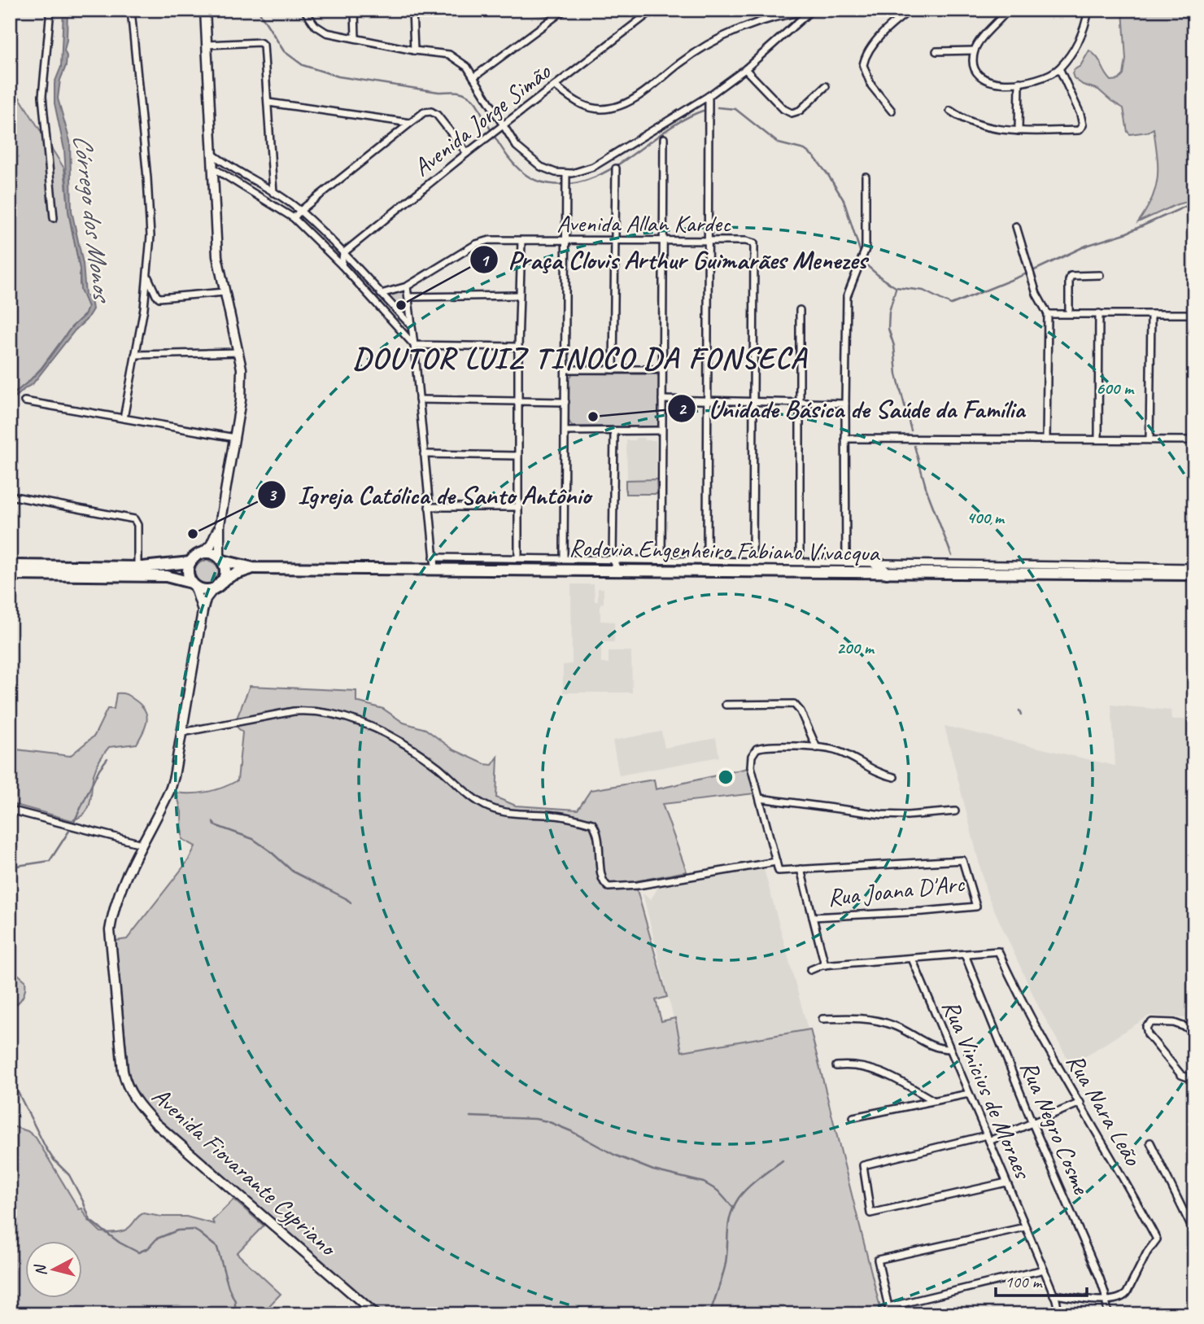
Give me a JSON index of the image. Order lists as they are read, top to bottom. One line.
{"streets":{"highway":["Rodovia Engenheiro Fabiano Vivacqua"],"street":["Avenida Jorge Simão","Avenida Allan Kardec","Rua Joana D'Arc","Rua Vinicius de Moraes","Rua Nara Leão","Rua Negro Cosme","Avenida Fiovarante Cypriano"]},"crossings":[["Rua Vinicius de Moraes","Rua Nara Leão"],["Rua Nara Leão","Rua Negro Cosme"]],"districts":["DOUTOR LUIZ TINOCO DA FONSECA"],"water":["Córrego dos Monos"],"places":["Praça Clovis Arthur Guimarães Menezes","Unidade Básica de Saúde da Família","Igreja Católica de Santo Antônio"],"scale_bar":"100 m","north":"left","rings":["600 m","400 m","200 m"]}
